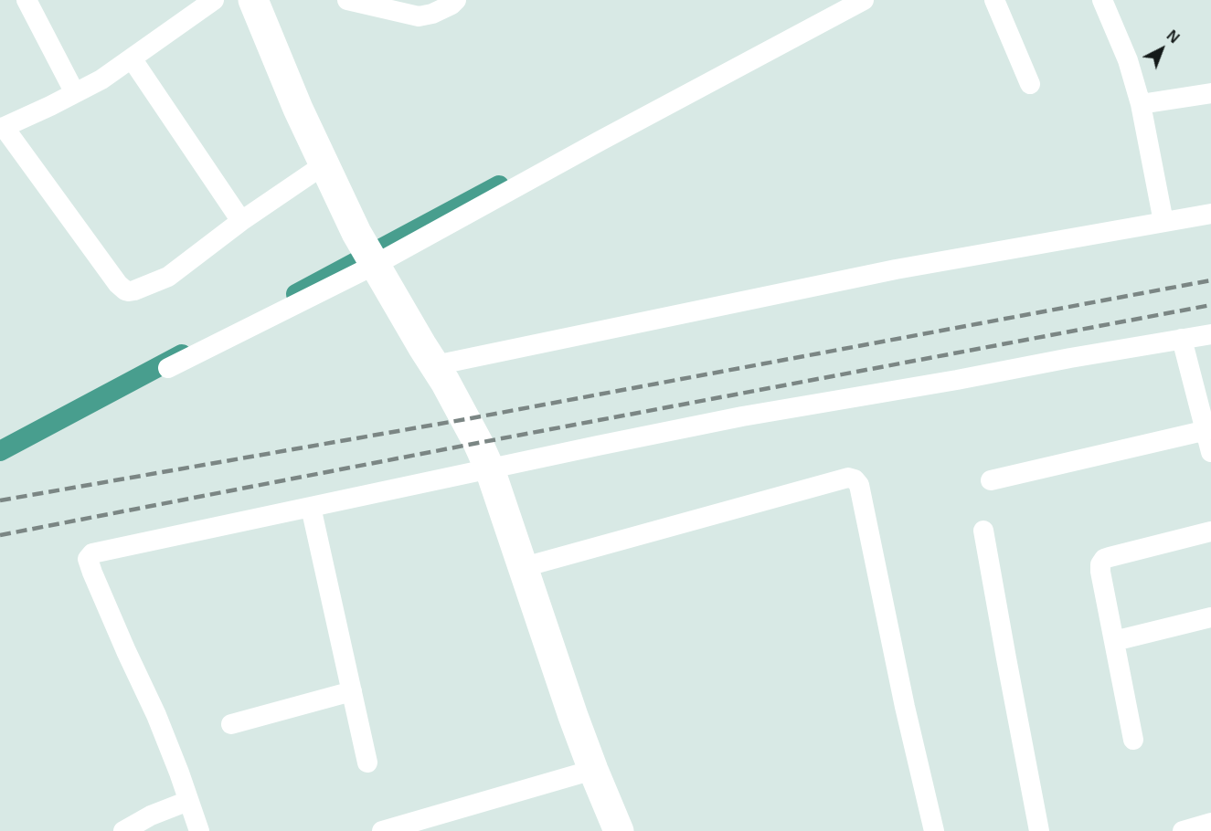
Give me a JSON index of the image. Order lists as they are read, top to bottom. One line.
{"north":"top right"}
